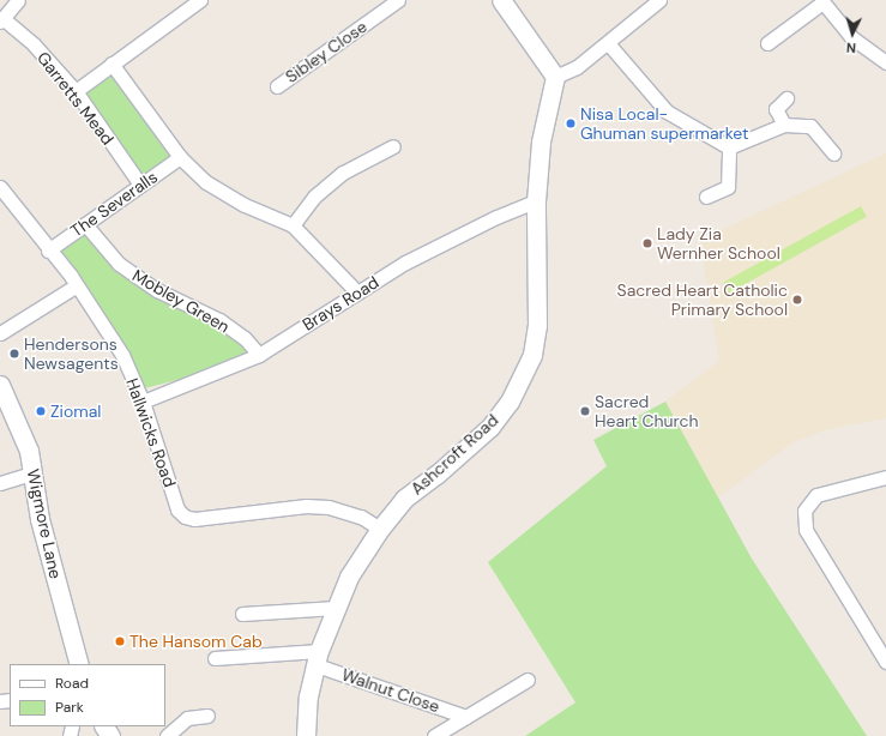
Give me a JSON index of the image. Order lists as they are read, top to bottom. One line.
{"streets":{"street":["Sibley Close","Garretts Mead","The Severalls","Mobley Green","Brays Road","Hallwicks Road","Ashcroft Road","Wigmore Lane","Walnut Close"]},"crossings":[["Garretts Mead","The Severalls"],["The Severalls","Mobley Green"],["The Severalls","Hallwicks Road"],["Mobley Green","Brays Road"],["Brays Road","Hallwicks Road"],["Brays Road","Ashcroft Road"],["Hallwicks Road","Ashcroft Road"],["Ashcroft Road","Walnut Close"]],"places":["Nisa Local- Ghuman supermarket","Lady Zia Wernher School","Sacred Heart Catholic Primary School","Hendersons Newsagents","Ziomal","Sacred Heart Church","The Hansom Cab"],"legend":["Road","Park"],"north":"bottom"}
